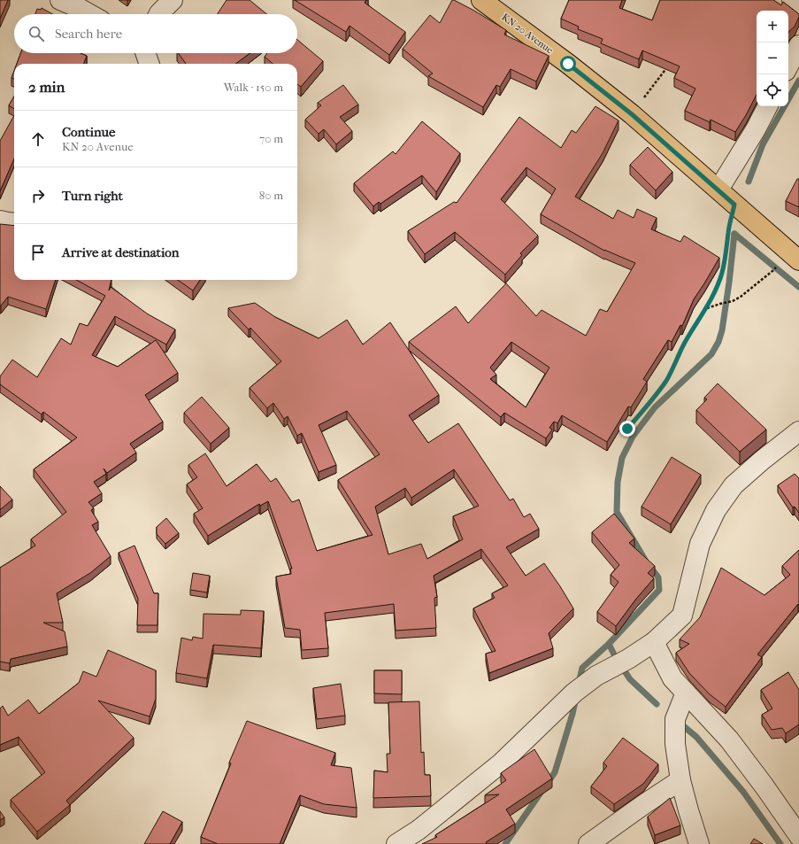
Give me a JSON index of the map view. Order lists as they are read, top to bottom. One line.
{"streets":{"main road":["KN 20 Avenue"]},"page":{"map_buttons":["+","−"],"search":"Search here","heading":["2 min","Walk · 150 m"],"list":[["Continue","KN 20 Avenue","70 m"],["Turn right","80 m"],"Arrive at destination"]}}
